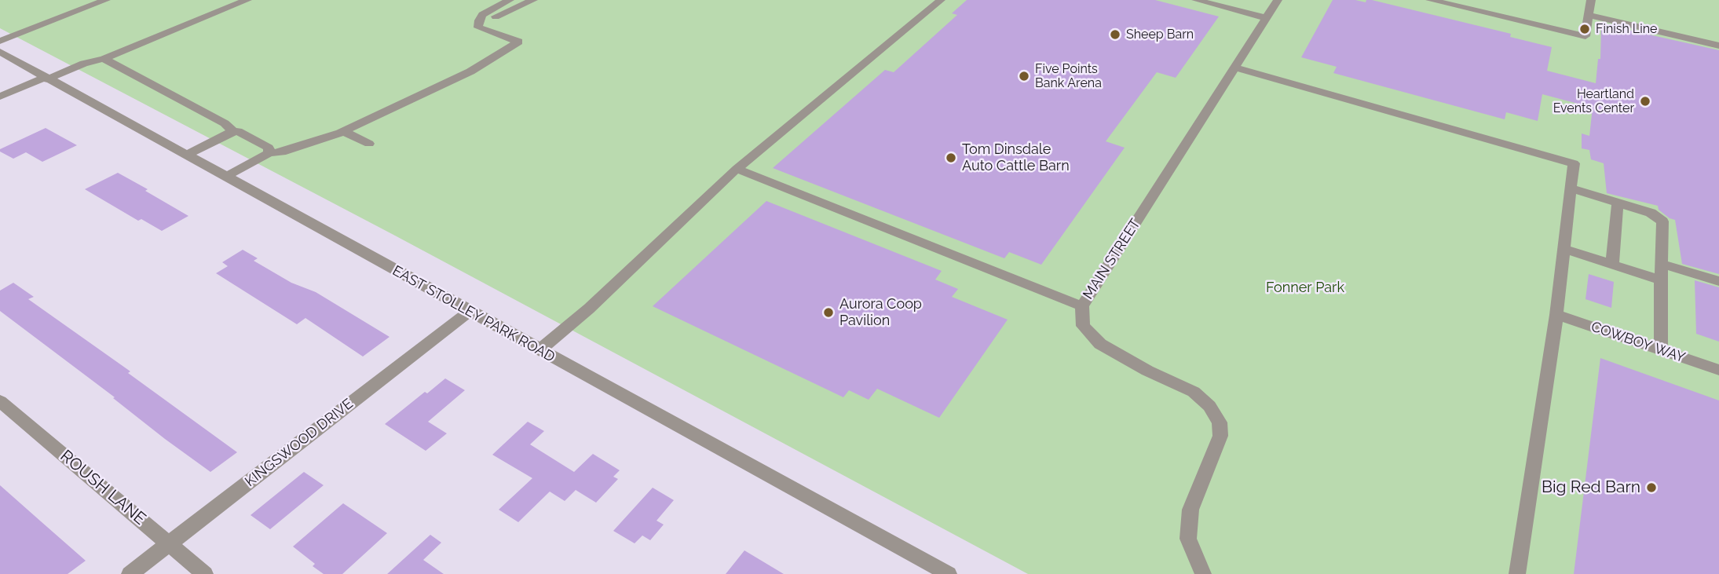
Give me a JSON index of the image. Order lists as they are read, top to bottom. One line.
{"streets":{"street":["MAIN STREET","EAST STOLLEY PARK ROAD","COWBOY WAY","KINGSWOOD DRIVE","ROUSH LANE"]},"crossings":[["EAST STOLLEY PARK ROAD","KINGSWOOD DRIVE"],["KINGSWOOD DRIVE","ROUSH LANE"]],"parks":["Fonner Park"],"places":["Finish Line","Sheep Barn","Five Points Bank Arena","Heartland Events Center","Tom Dinsdale Auto Cattle Barn","Aurora Coop Pavilion","Big Red Barn"]}
